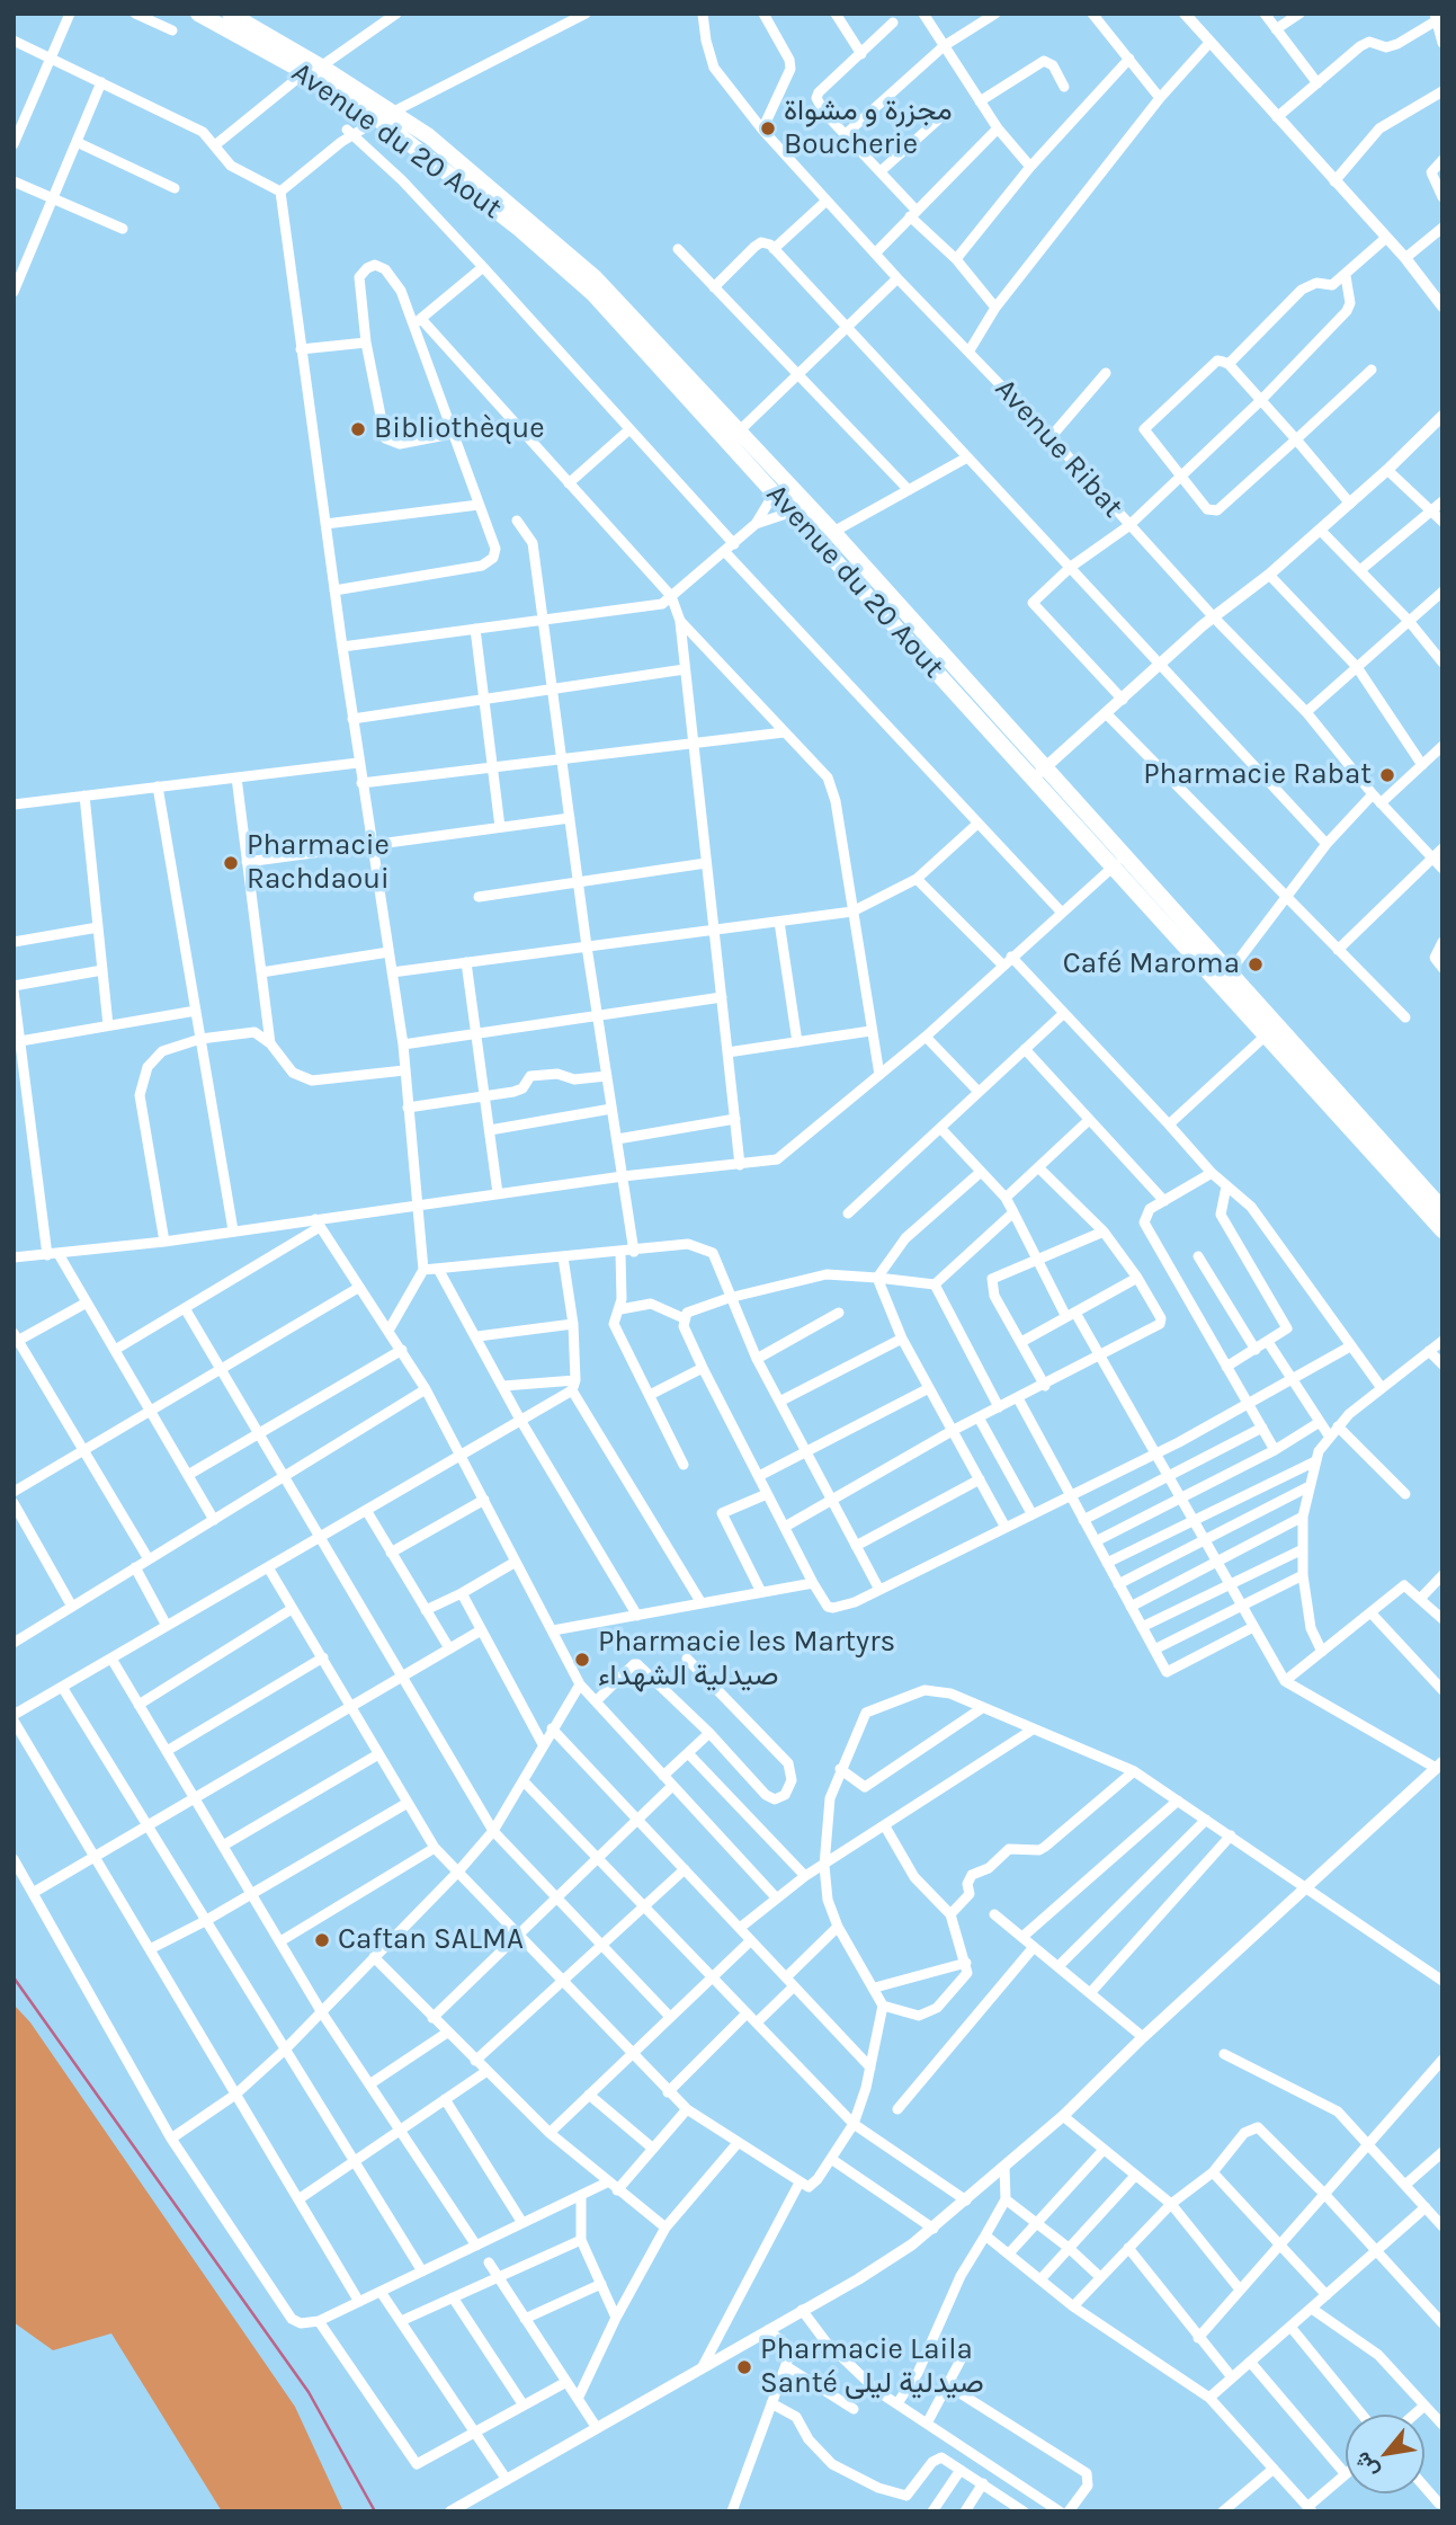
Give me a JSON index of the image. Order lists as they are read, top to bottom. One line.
{"streets":{"main road":["Avenue du 20 Aout"],"street":["Avenue Ribat"]},"places":["مجزرة و مشواة Boucherie","Bibliothèque","Pharmacie Rabat","Pharmacie Rachdaoui","Café Maroma","Pharmacie les Martyrs صيدلية الشهداء","Caftan SALMA","Pharmacie Laila Santé صيدلية ليلى"],"north":"bottom left"}
